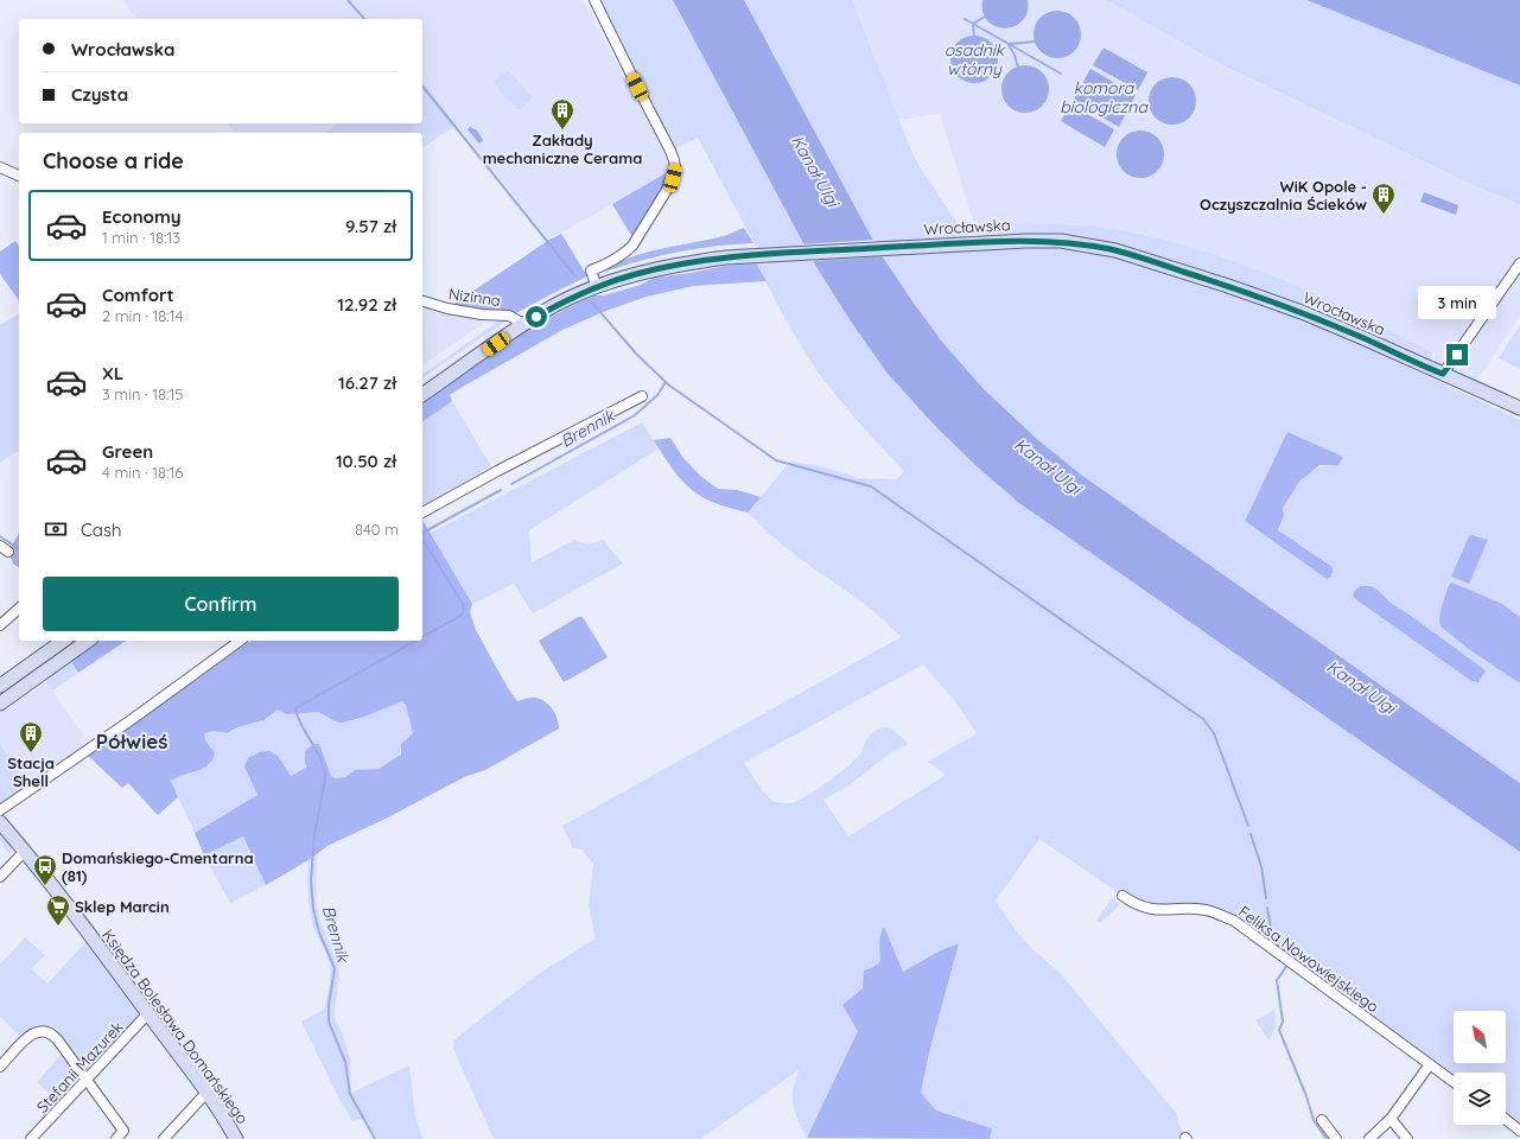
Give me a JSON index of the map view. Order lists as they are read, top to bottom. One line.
{"streets":{"main road":["Wrocławska","Księdza Bolesława Domańskiego"],"street":["Nizinna","Feliksa Nowowiejskiego","Stefanii Mazurek"]},"crossings":[["Wrocławska","Nizinna"],["Księdza Bolesława Domańskiego","Stefanii Mazurek"]],"districts":["Półwieś"],"water":["osadnik wtórny","komora biologiczna","Kanał Ulgi","Brennik"],"places":{"building":["Zakłady mechaniczne Cerama","WiK Opole - Oczyszczalnia Ścieków","Stacja Shell"],"bus stop":["Domańskiego-Cmentarna (81)"],"supermarket":["Sklep Marcin"]},"north":"top left","page":{"banner":["Wrocławska","Czysta"],"heading":"Choose a ride","list":[{"name":"Economy","note":"1 min · 18:13","value":"9.57 zł"},{"name":"Comfort","note":"2 min · 18:14","value":"12.92 zł"},{"name":"XL","note":"3 min · 18:15","value":"16.27 zł"},{"name":"Green","note":"4 min · 18:16","value":"10.50 zł"}],"bubble":"3 min","pay":["Cash","840 m"],"buttons":"Confirm"}}
